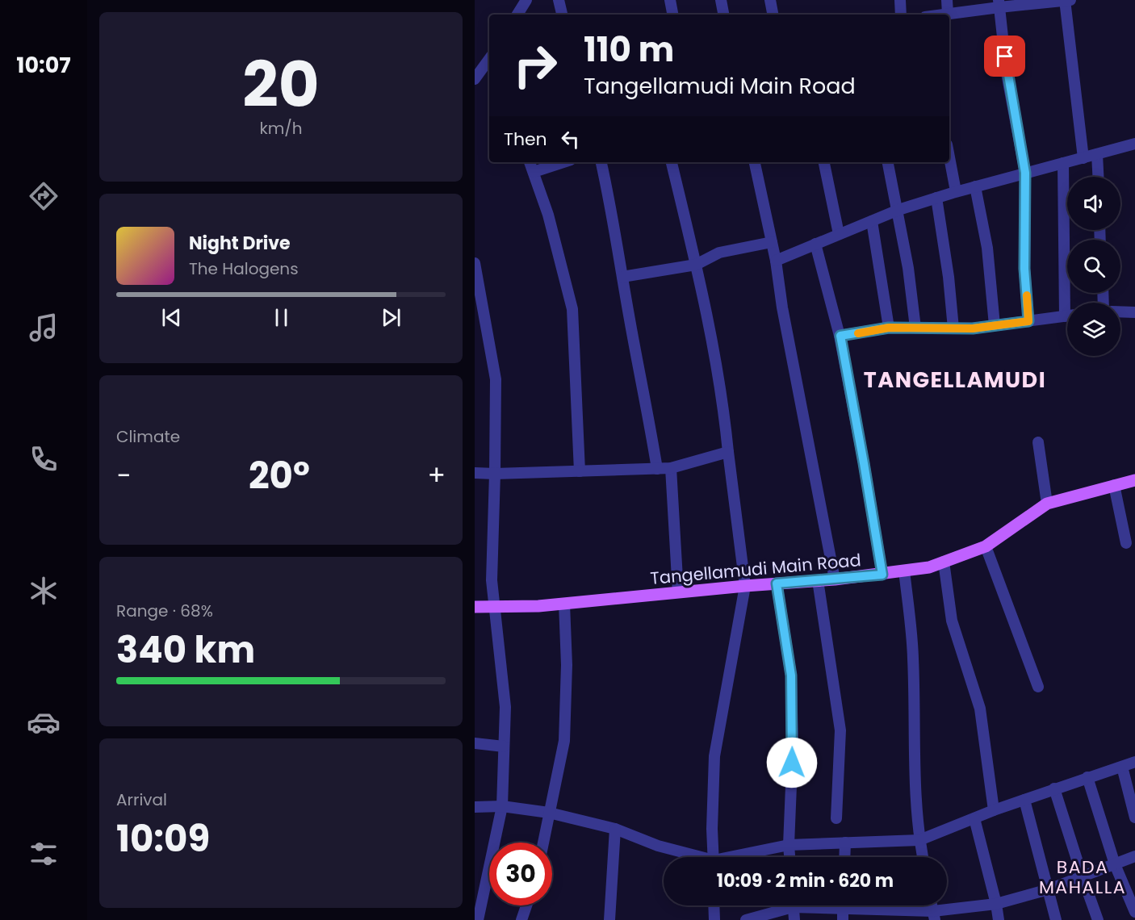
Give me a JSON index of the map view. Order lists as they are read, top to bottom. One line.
{"streets":{"main road":["Tangellamudi Main Road"]},"districts":["TANGELLAMUDI","BADA MAHALLA"],"page":{"tabs":"10:07","tile":[["20","km/h"],"Climate",["Range · 68%","340 km"],["Arrival","10:09"]],"turn":["110 m","Tangellamudi Main Road"],"then":"Then","song":["Night Drive","The Halogens"],"heat":["−","20°","+"],"limit":"30","trip":"10:09 · 2 min · 620 m"}}
